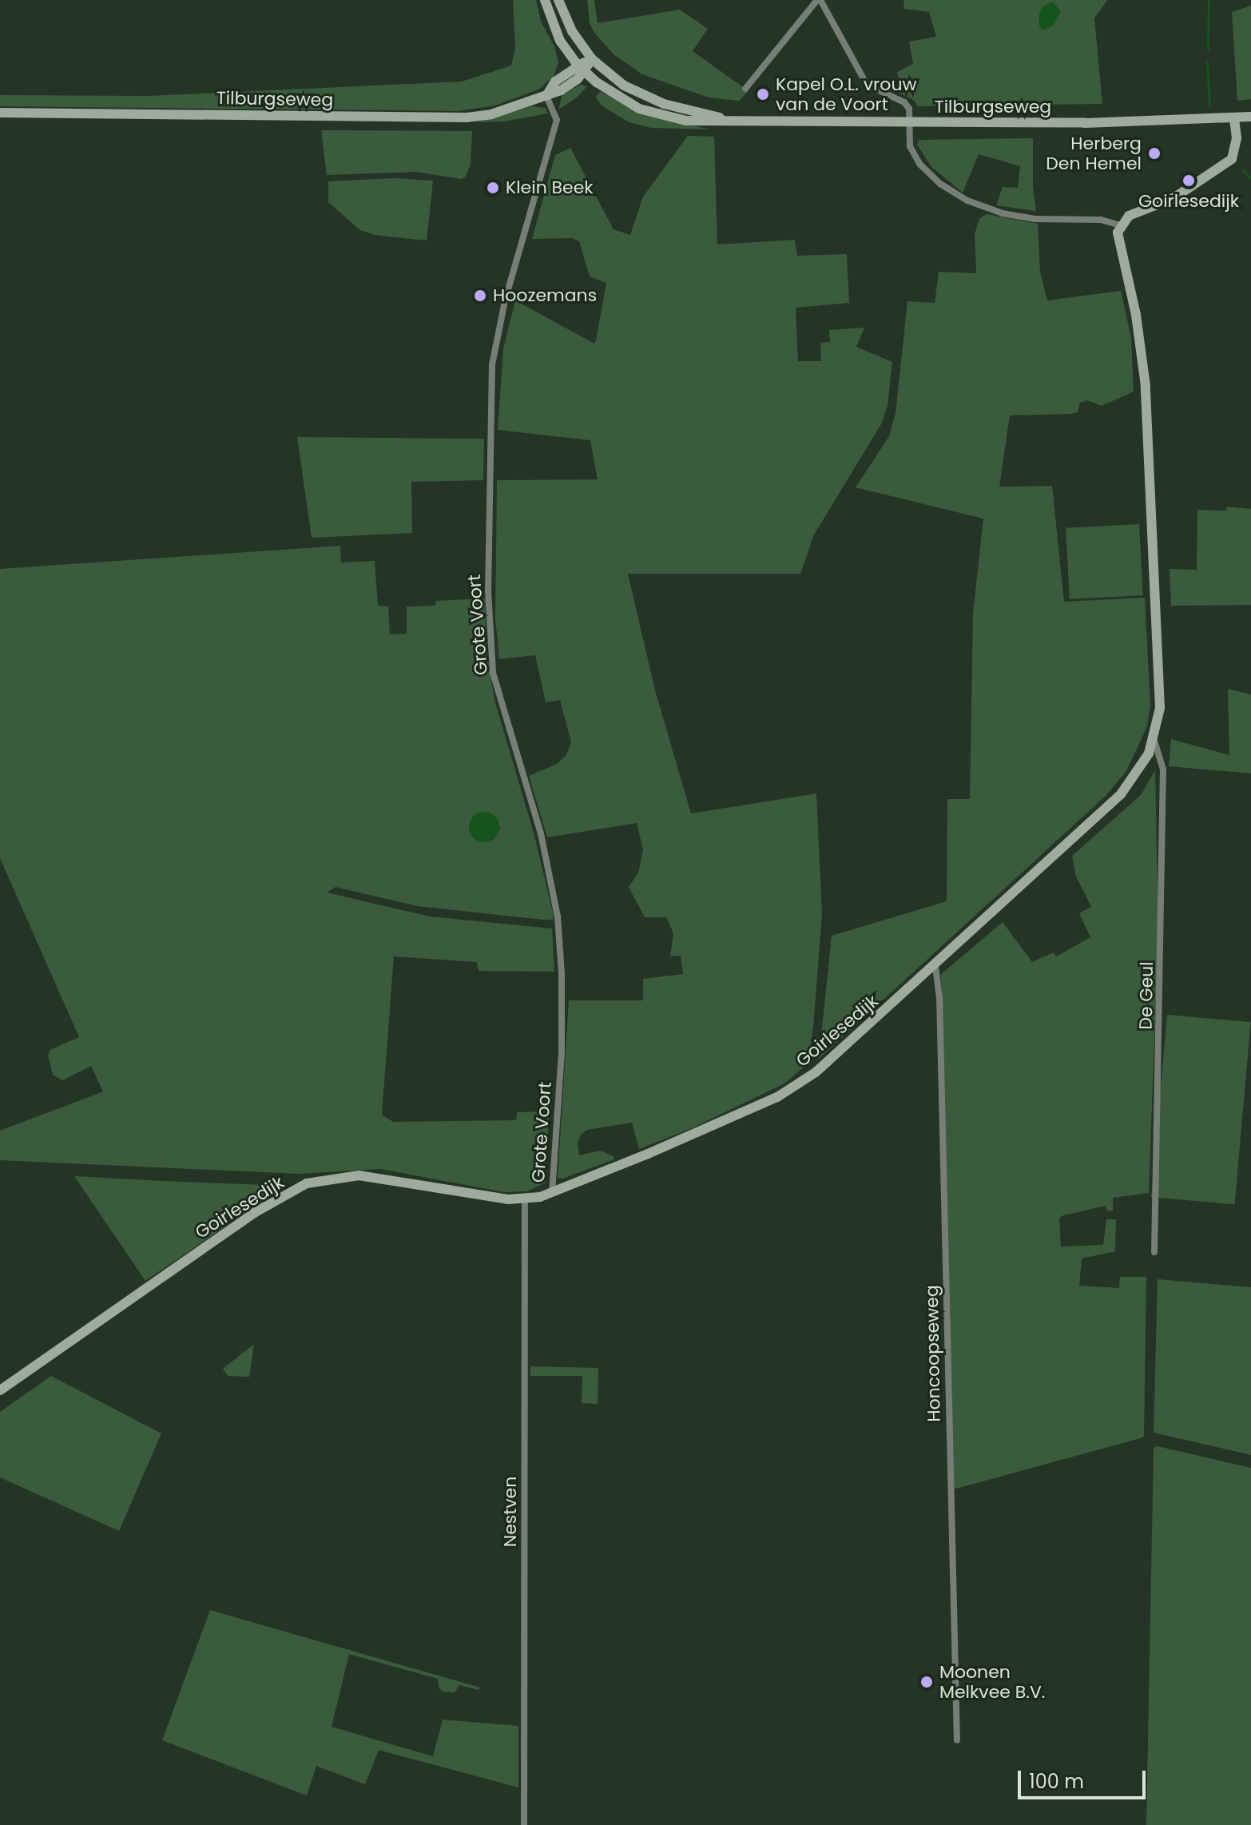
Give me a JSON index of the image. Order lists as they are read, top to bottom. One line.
{"streets":{"street":["Tilburgseweg","Grote Voort","De Geul","Goirlesedijk","Honcoopseweg","Nestven"]},"crossings":[["Tilburgseweg","Grote Voort"],["Grote Voort","Goirlesedijk"],["De Geul","Goirlesedijk"],["Goirlesedijk","Honcoopseweg"],["Goirlesedijk","Nestven"]],"places":["Kapel O.L. vrouw van de Voort","Herberg Den Hemel","Goirlesedijk","Klein Beek","Hoozemans","Moonen Melkvee B.V."],"scale_bar":"100 m"}
